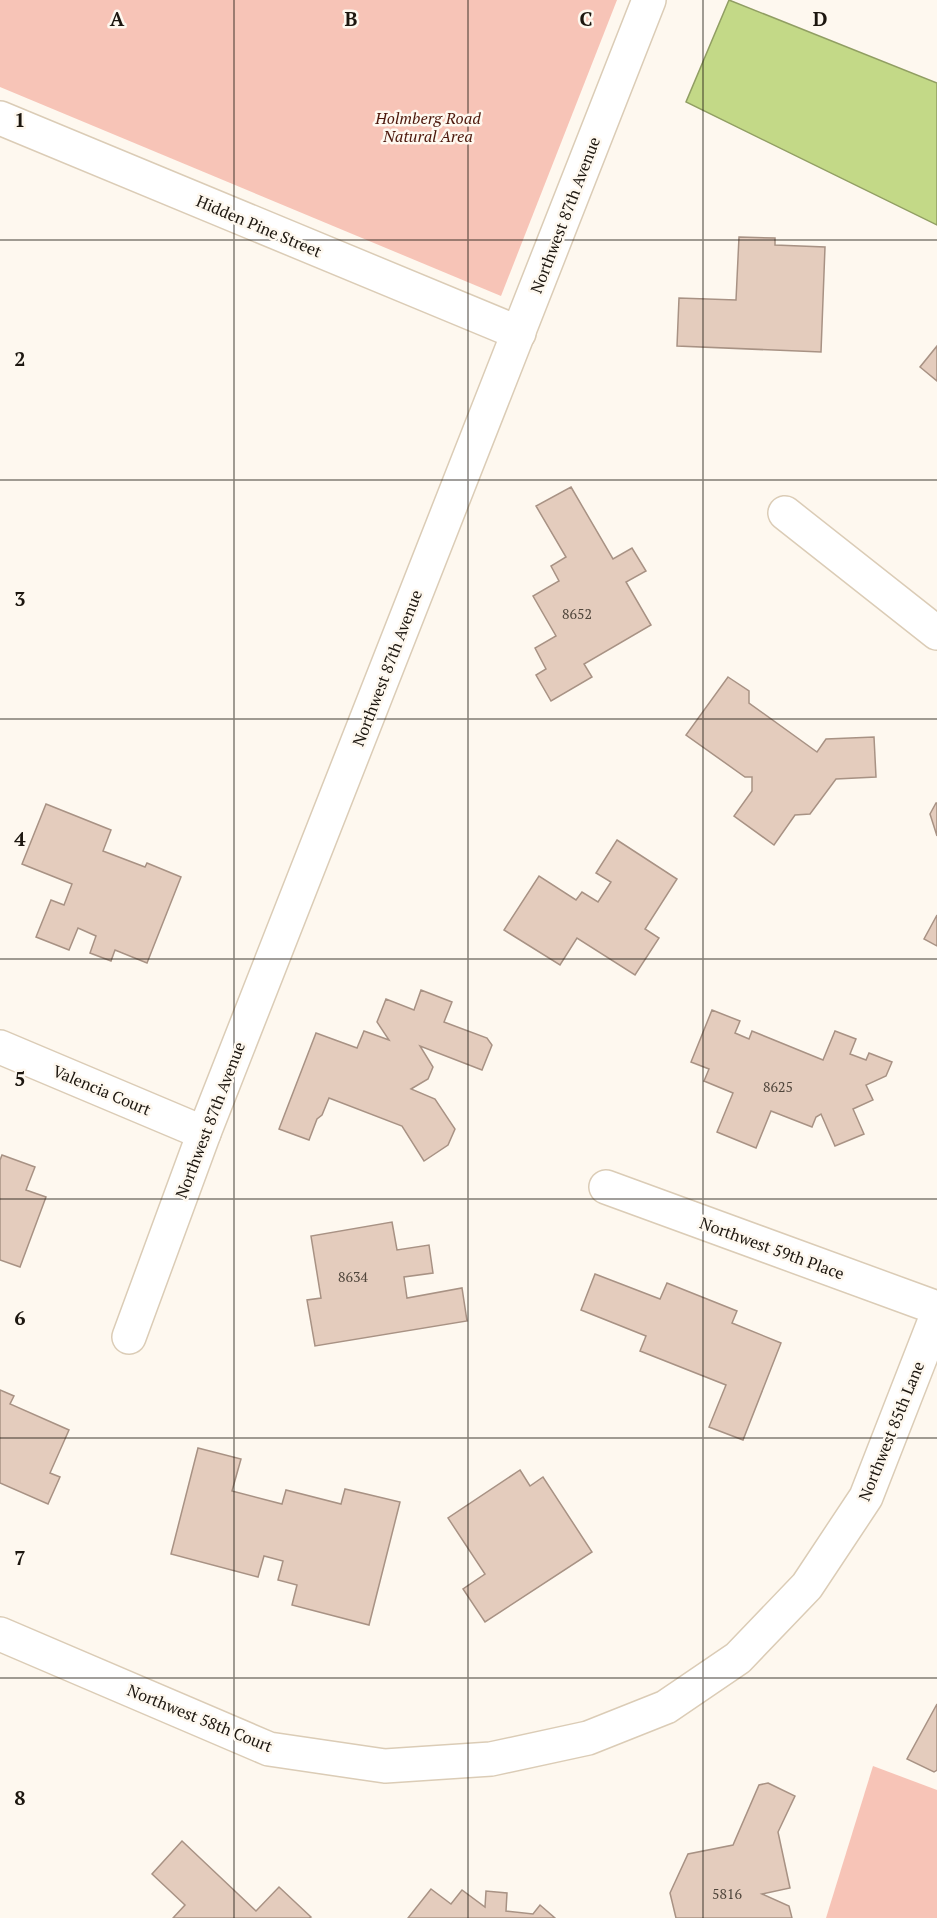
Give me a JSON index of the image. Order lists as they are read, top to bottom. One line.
{"streets":{"street":["Northwest 87th Avenue","Hidden Pine Street","Valencia Court","Northwest 59th Place","Northwest 85th Lane","Northwest 58th Court"]},"crossings":[["Northwest 87th Avenue","Hidden Pine Street"],["Northwest 87th Avenue","Valencia Court"],["Northwest 85th Lane","Northwest 58th Court"]],"parks":["Holmberg Road Natural Area"],"house_numbers":["8652","8625","8634","5816"],"grid":{"columns":["A","B","C","D"],"rows":["1","2","3","4","5","6","7","8"]}}
